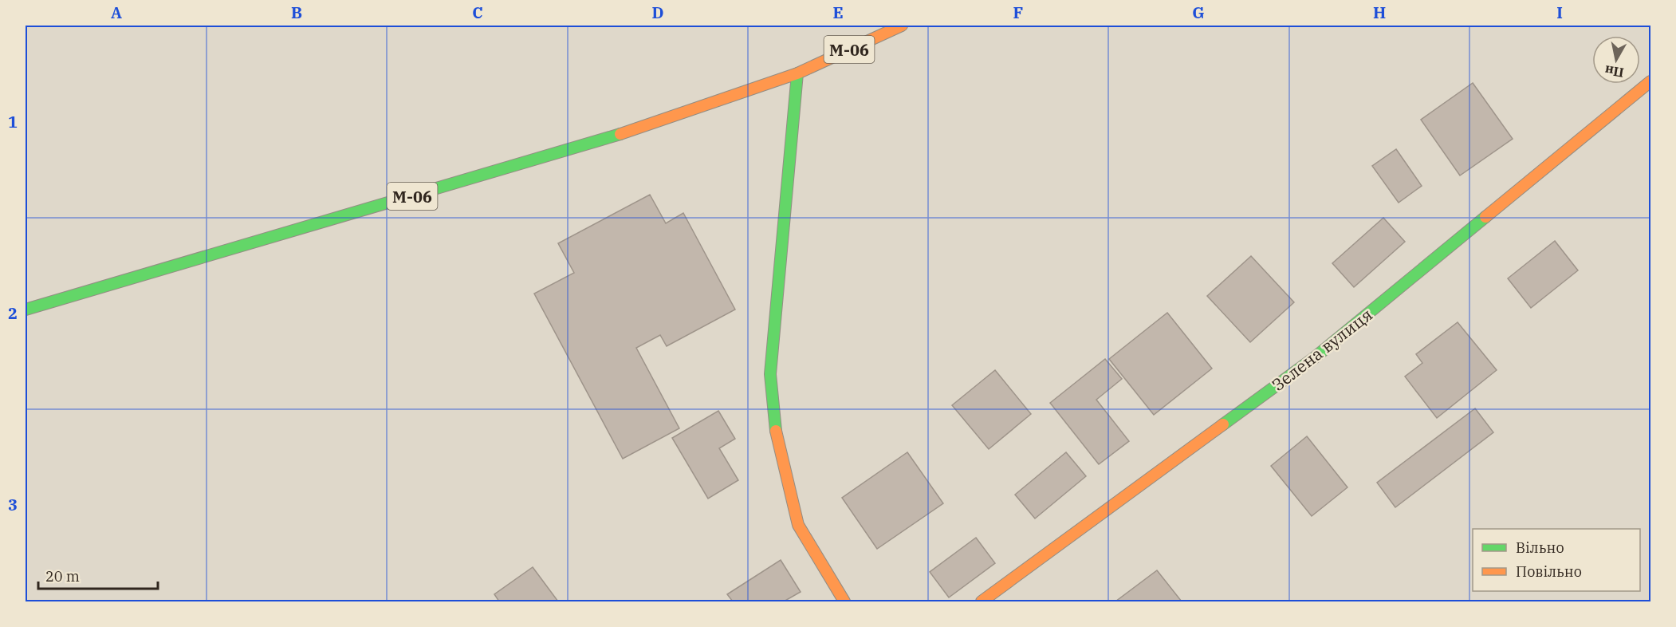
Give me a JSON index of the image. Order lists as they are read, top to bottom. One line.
{"streets":{"main road":["М-06","Зелена вулиця"]},"legend":["Вільно","Повільно"],"scale_bar":"20 m","north":"bottom","grid":{"columns":["A","B","C","D","E","F","G","H","I"],"rows":["1","2","3"]}}
